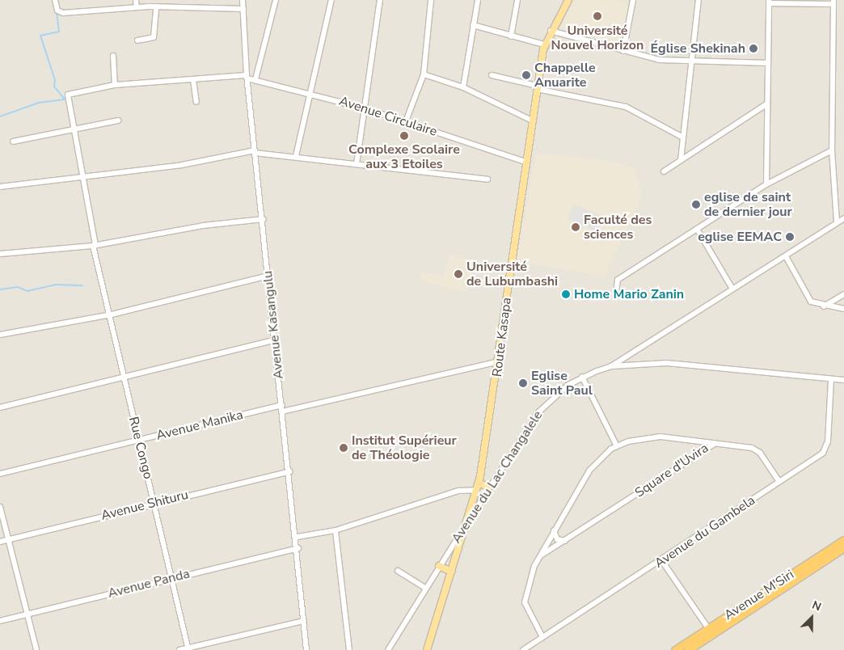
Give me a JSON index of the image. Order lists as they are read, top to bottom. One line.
{"streets":{"highway":["Avenue M'Siri"],"main road":["Route Kasapa"],"street":["Avenue Circulaire","Avenue Kasangulu","Avenue Manika","Rue Congo","Square d'Uvira","Avenue du Lac Changalele","Avenue Shituru","Avenue du Gambela","Avenue Panda"]},"crossings":[["Avenue Circulaire","Avenue Kasangulu"],["Avenue Circulaire","Route Kasapa"],["Avenue Kasangulu","Avenue Manika"],["Avenue Kasangulu","Avenue Shituru"],["Avenue Kasangulu","Avenue Panda"],["Route Kasapa","Avenue du Lac Changalele"],["Avenue Manika","Rue Congo"],["Rue Congo","Avenue Shituru"],["Rue Congo","Avenue Panda"],["Avenue du Lac Changalele","Avenue du Gambela"]],"places":["Université Nouvel Horizon","Église Shekinah","Chappelle Anuarite","Complexe Scolaire aux 3 Etoiles","eglise de saint de dernier jour","Faculté des sciences","eglise EEMAC","Université de Lubumbashi","Home Mario Zanin","Eglise Saint Paul","Institut Supérieur de Théologie"],"north":"top right"}
